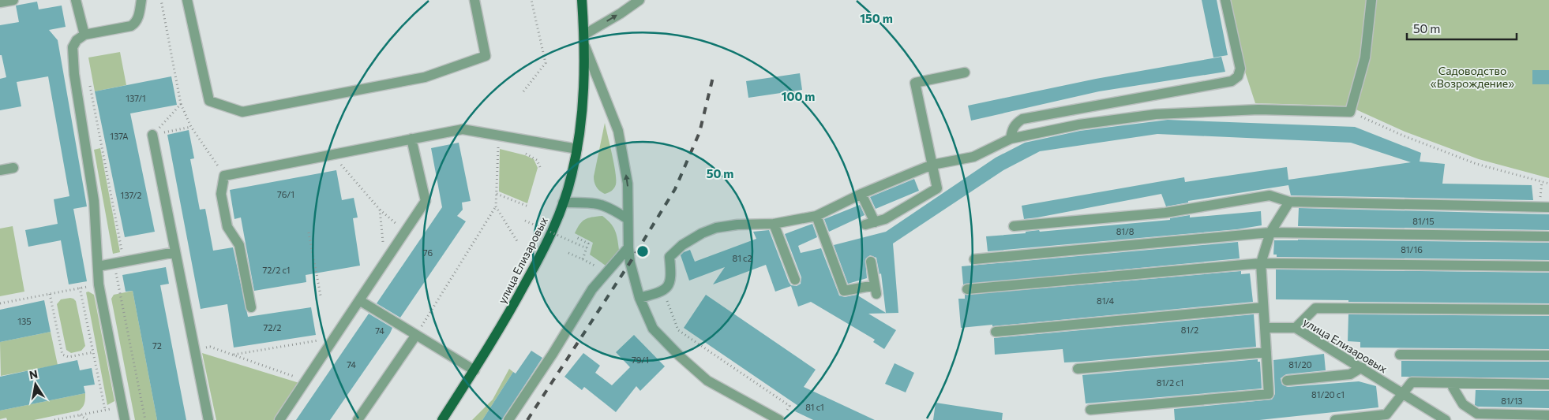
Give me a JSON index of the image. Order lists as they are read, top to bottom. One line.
{"streets":{"main road":["улица Елизаровых"]},"parks":["Садоводство «Возрождение»"],"house_numbers":["137/1","137А","76/1","137/2","81/15","81/8","81/16","76","81 с2","72/2 с1","81/4","135","72/2","81/2","74","72","79/1","74","81/20","81/2 с1","81/20 с1","81/13","81 с1"],"scale_bar":"50 m","north":"top","rings":["150 m","100 m","50 m"]}
